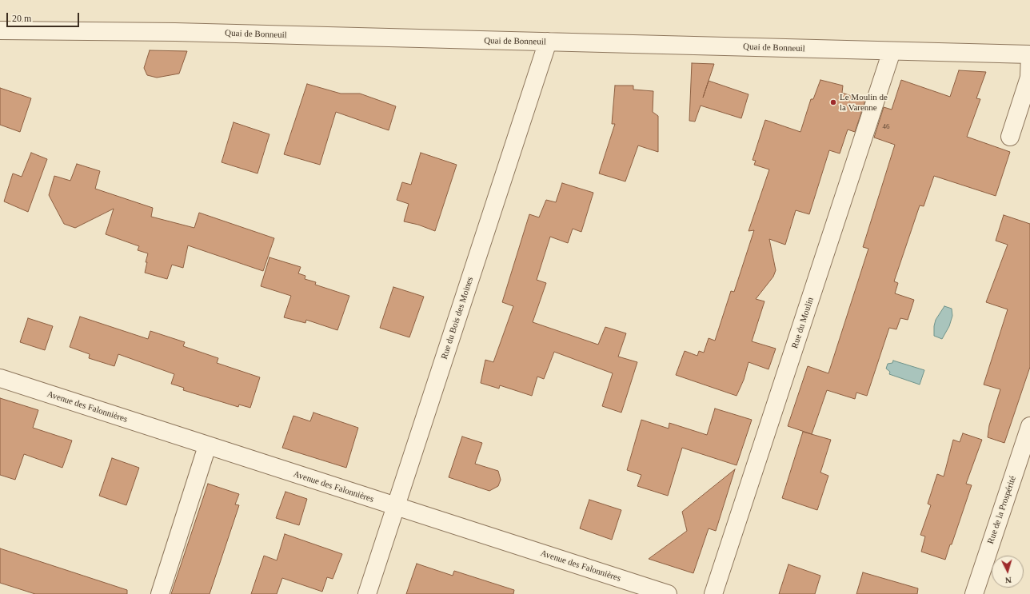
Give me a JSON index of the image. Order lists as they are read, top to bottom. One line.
{"streets":{"street":["Quai de Bonneuil","Rue du Bois des Moines","Rue du Moulin","Avenue des Falonnières","Rue de la Prospérité"]},"crossings":[["Quai de Bonneuil","Rue du Bois des Moines"],["Quai de Bonneuil","Rue du Moulin"],["Rue du Bois des Moines","Avenue des Falonnières"]],"places":["Le Moulin de la Varenne"],"house_numbers":["46"],"scale_bar":"20 m","north":"bottom"}
